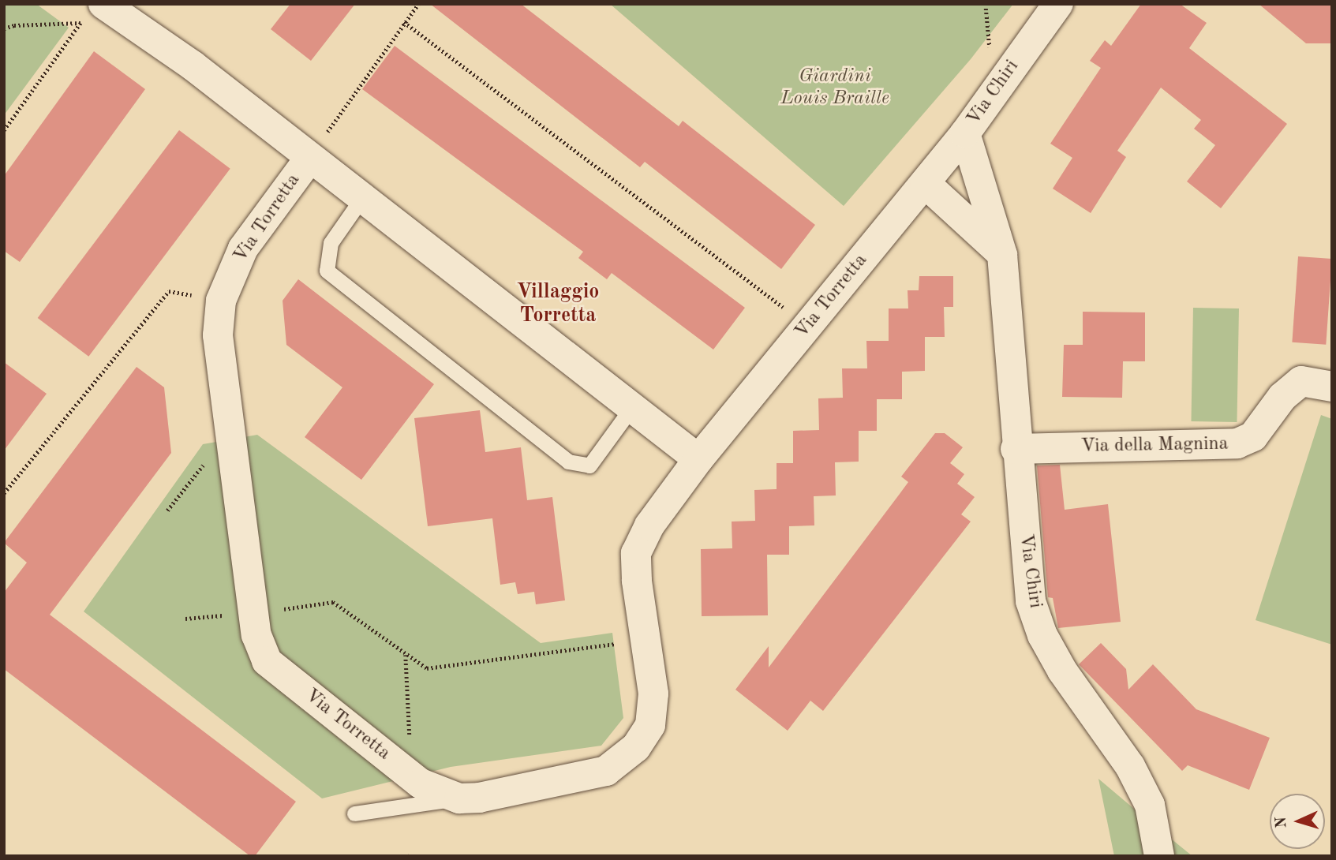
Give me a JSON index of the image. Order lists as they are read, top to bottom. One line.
{"streets":{"street":["Via Chiri","Via Torretta","Via della Magnina"]},"crossings":[["Via Chiri","Via Torretta"],["Via Chiri","Via della Magnina"]],"districts":["Villaggio Torretta"],"parks":["Giardini Louis Braille"],"north":"left"}
